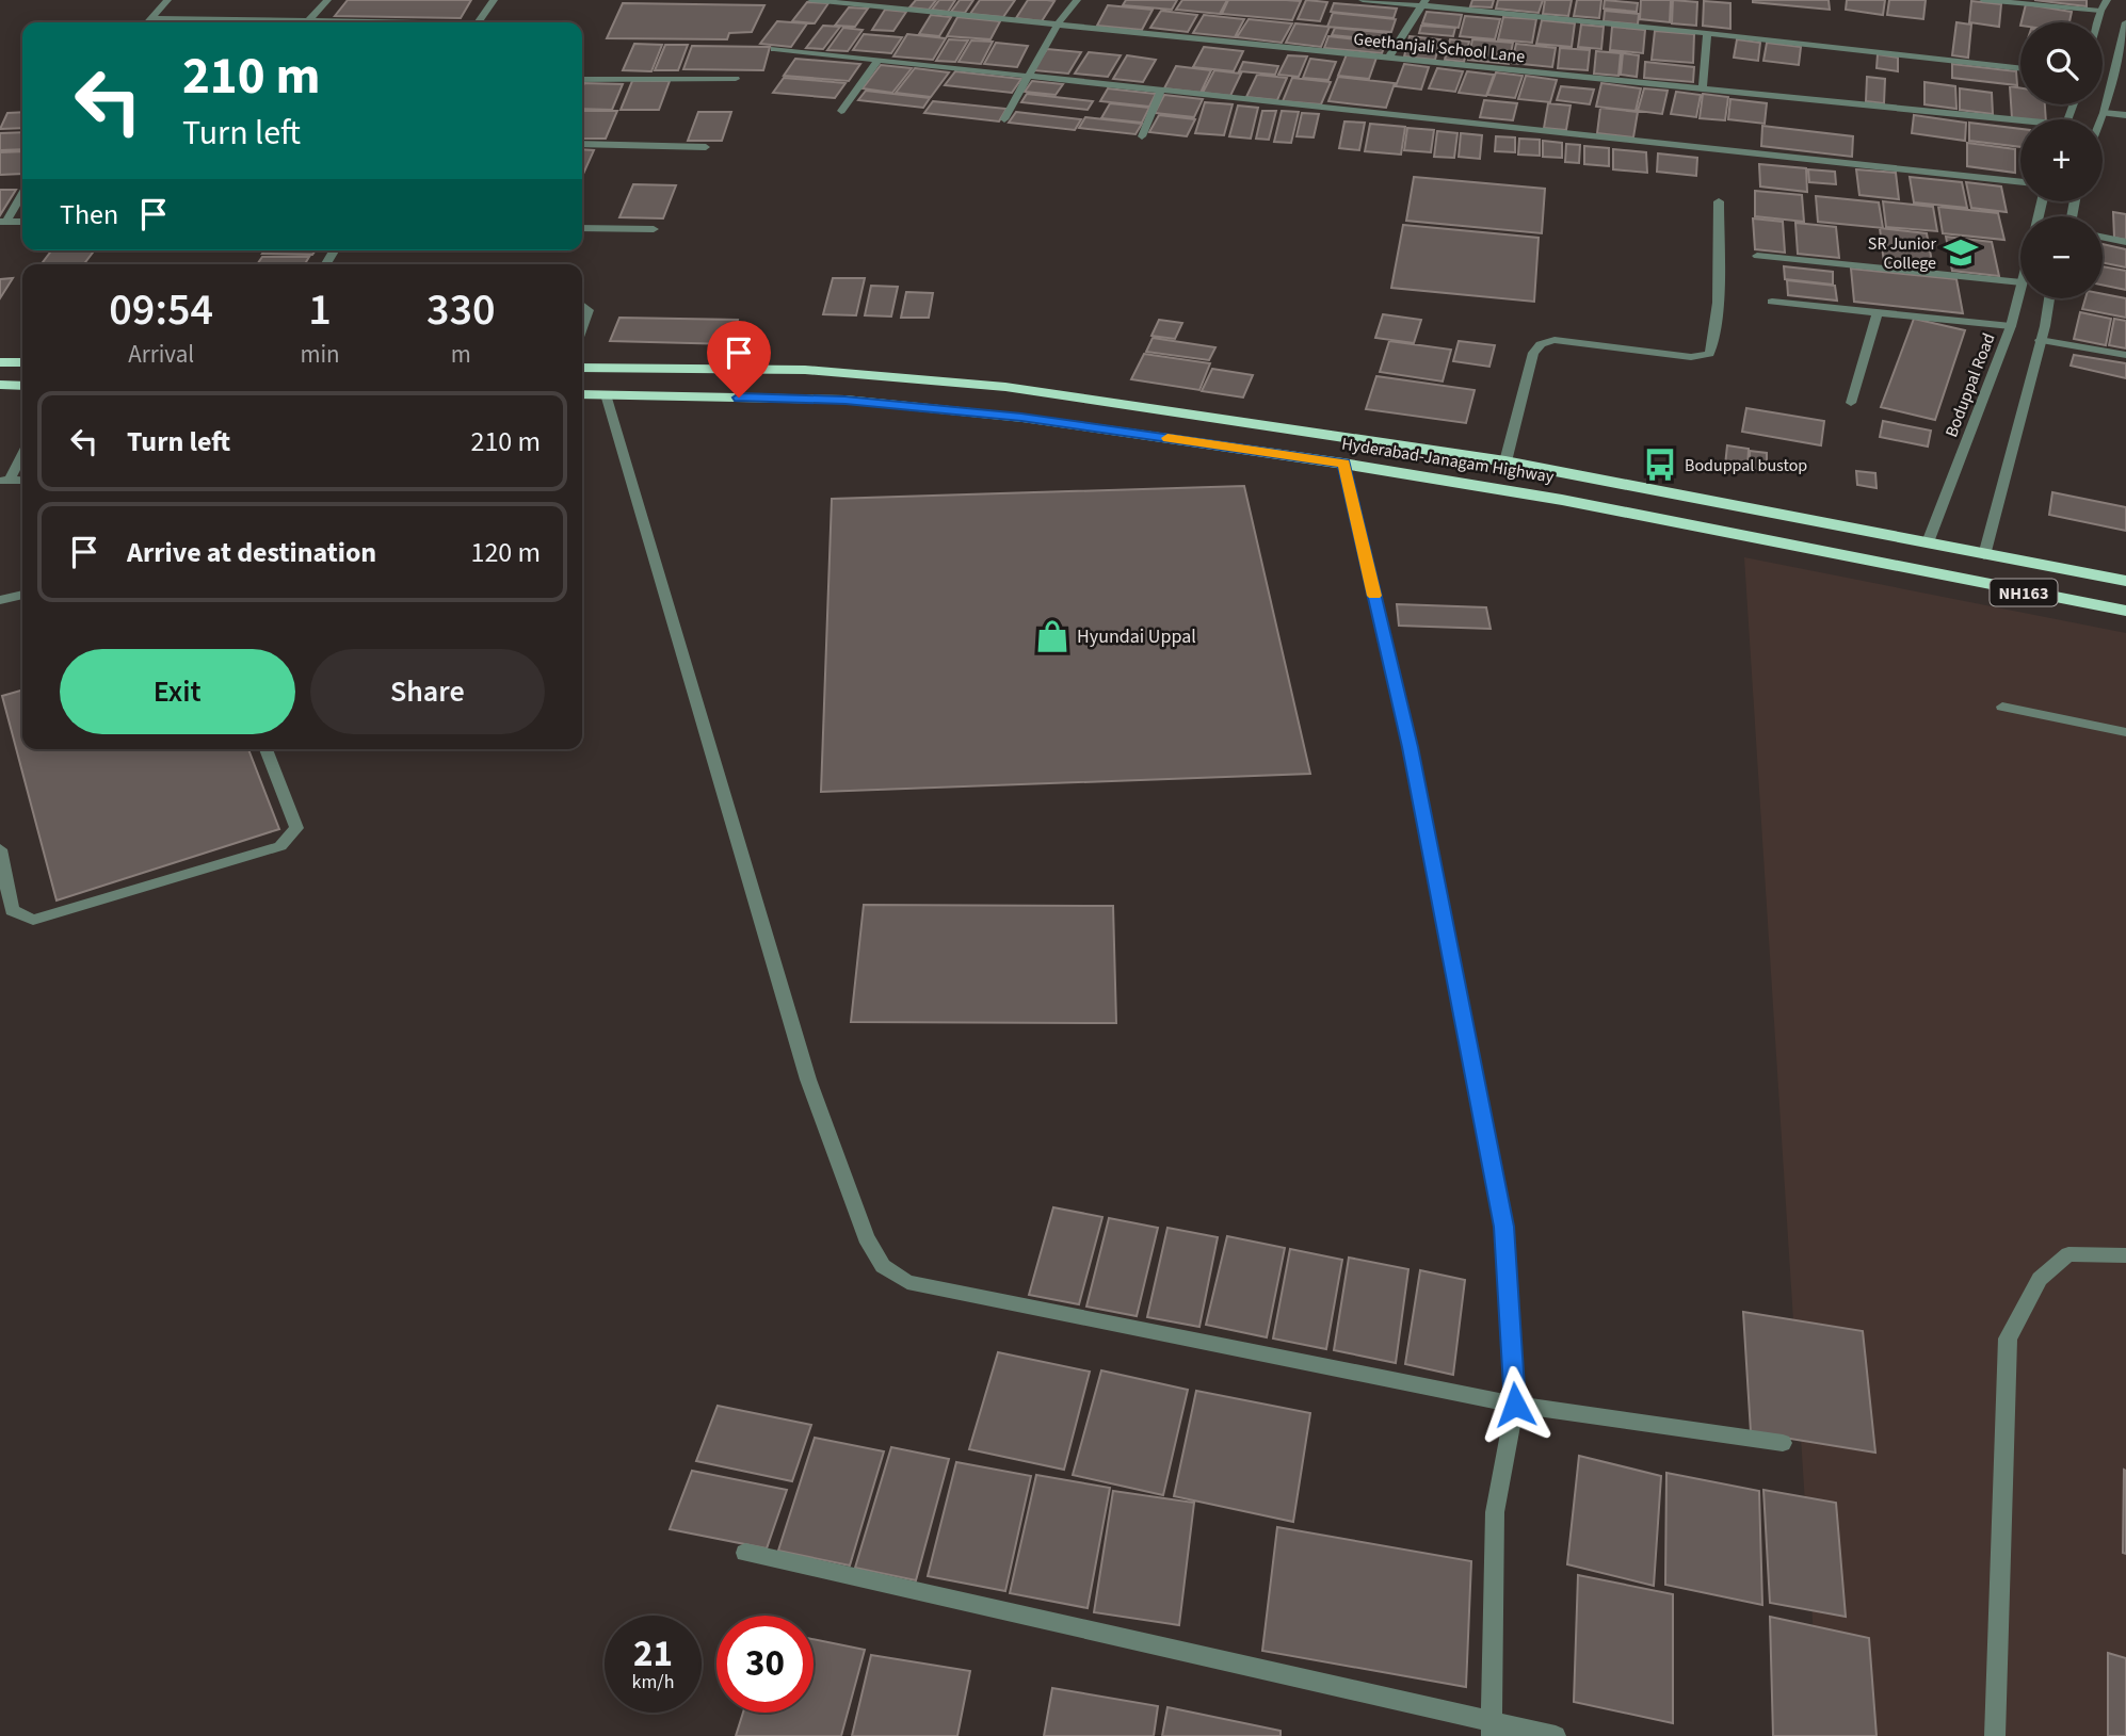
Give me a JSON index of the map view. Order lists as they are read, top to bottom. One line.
{"streets":{"highway":["Hyderabad-Janagam Highway","NH163"],"street":["Geethanjali School Lane","Boduppal Road"]},"crossings":[["Boduppal Road","Hyderabad-Janagam Highway"]],"places":{"school or university":["SR Junior College"],"bus stop":["Boduppal bustop"],"shop":["Hyundai Uppal"]},"page":{"map_buttons":["+","−"],"turn":["210 m","Turn left"],"then":"Then","eta":["09:54","Arrival","1","min","330","m"],"list":[{"name":"Turn left","value":"210 m"},{"name":"Arrive at destination","value":"120 m"}],"buttons":["Exit","Share"],"speed":"21 km/h","limit":"30"}}
